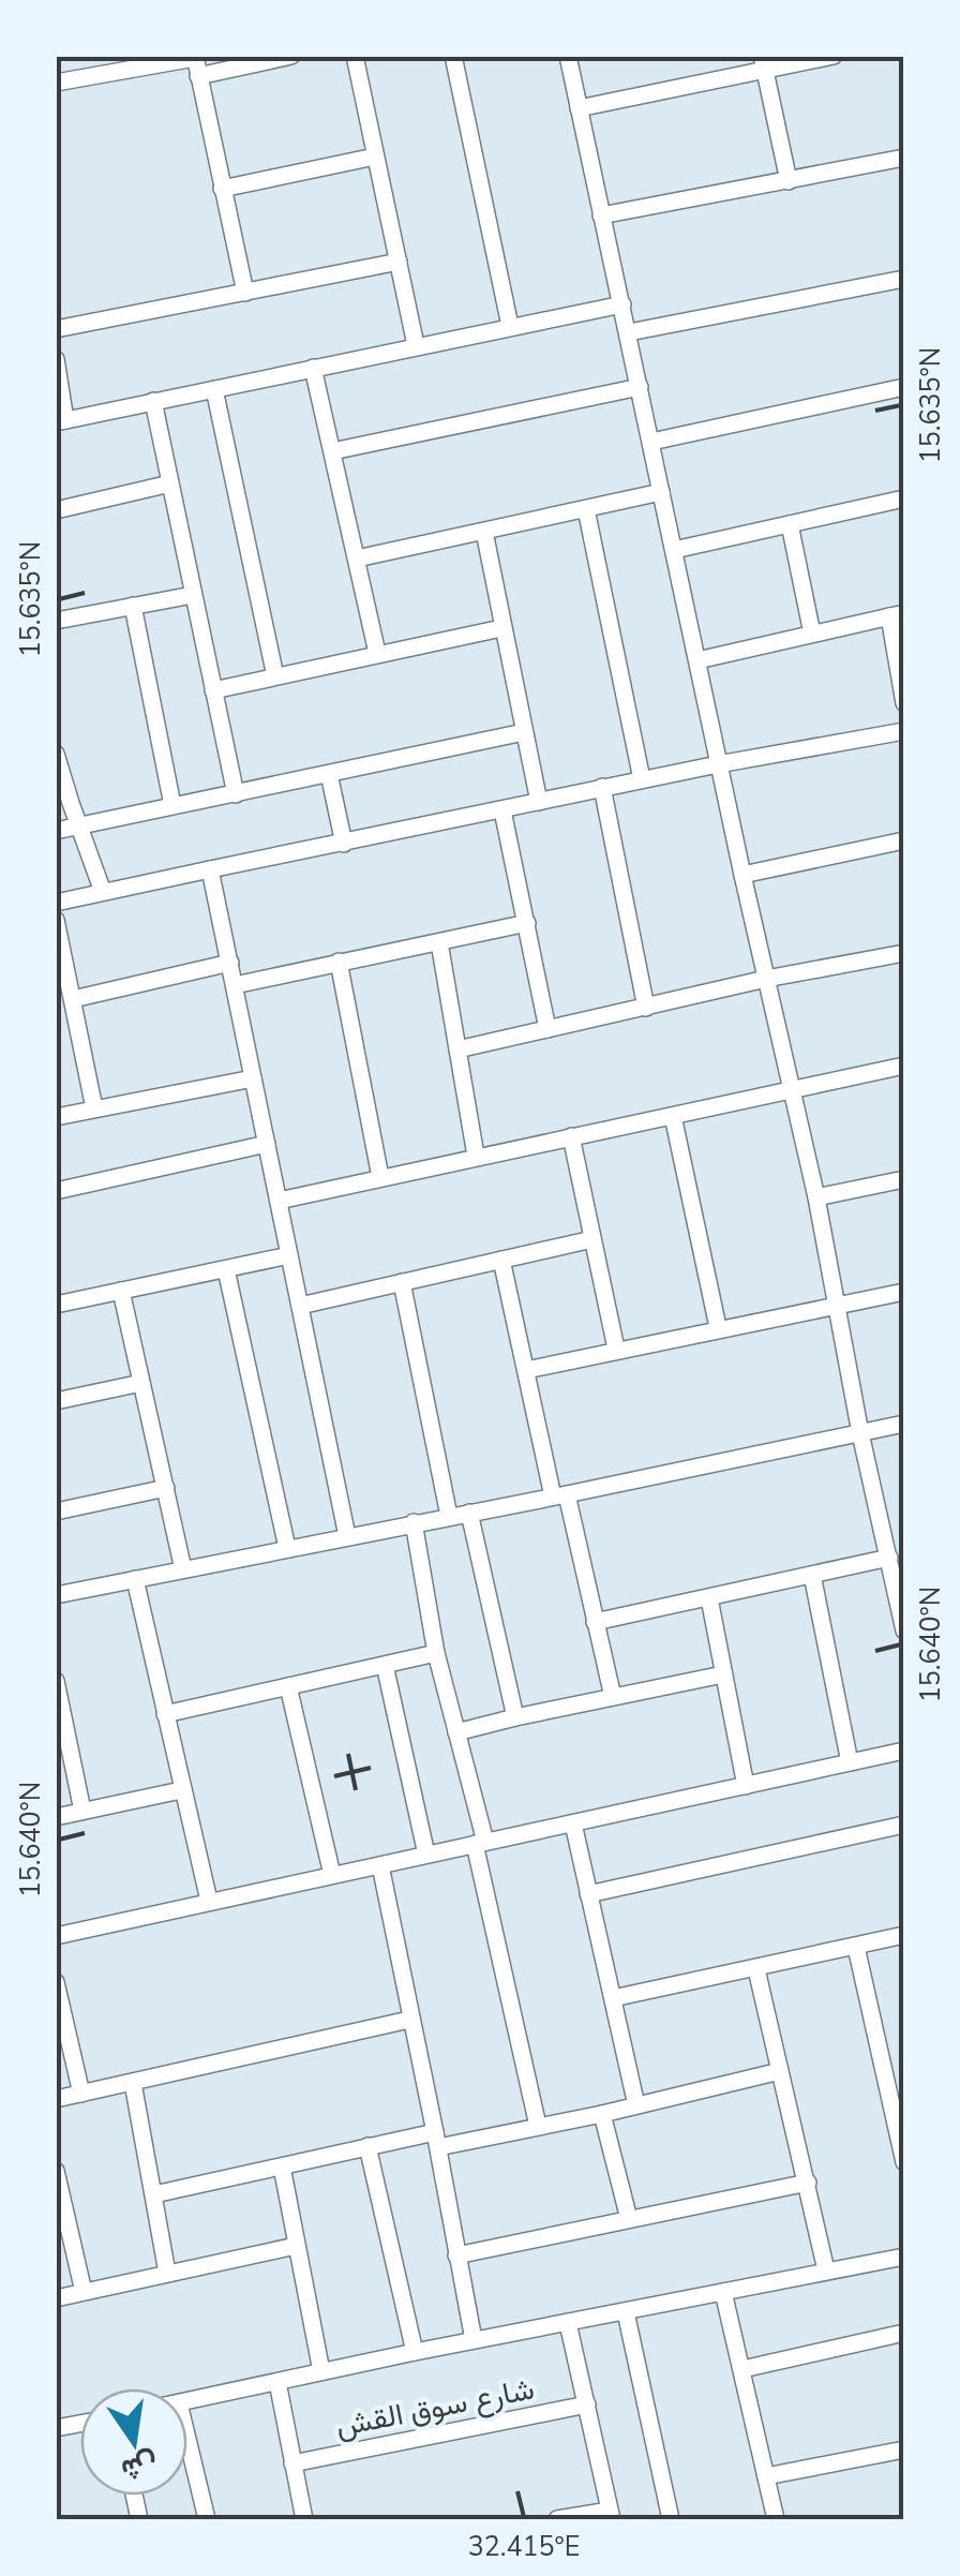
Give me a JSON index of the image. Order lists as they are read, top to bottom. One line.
{"streets":{"street":["شارع سوق القش"]},"north":"bottom","coordinates":["15.635°N","15.640°N","32.415°E"]}
